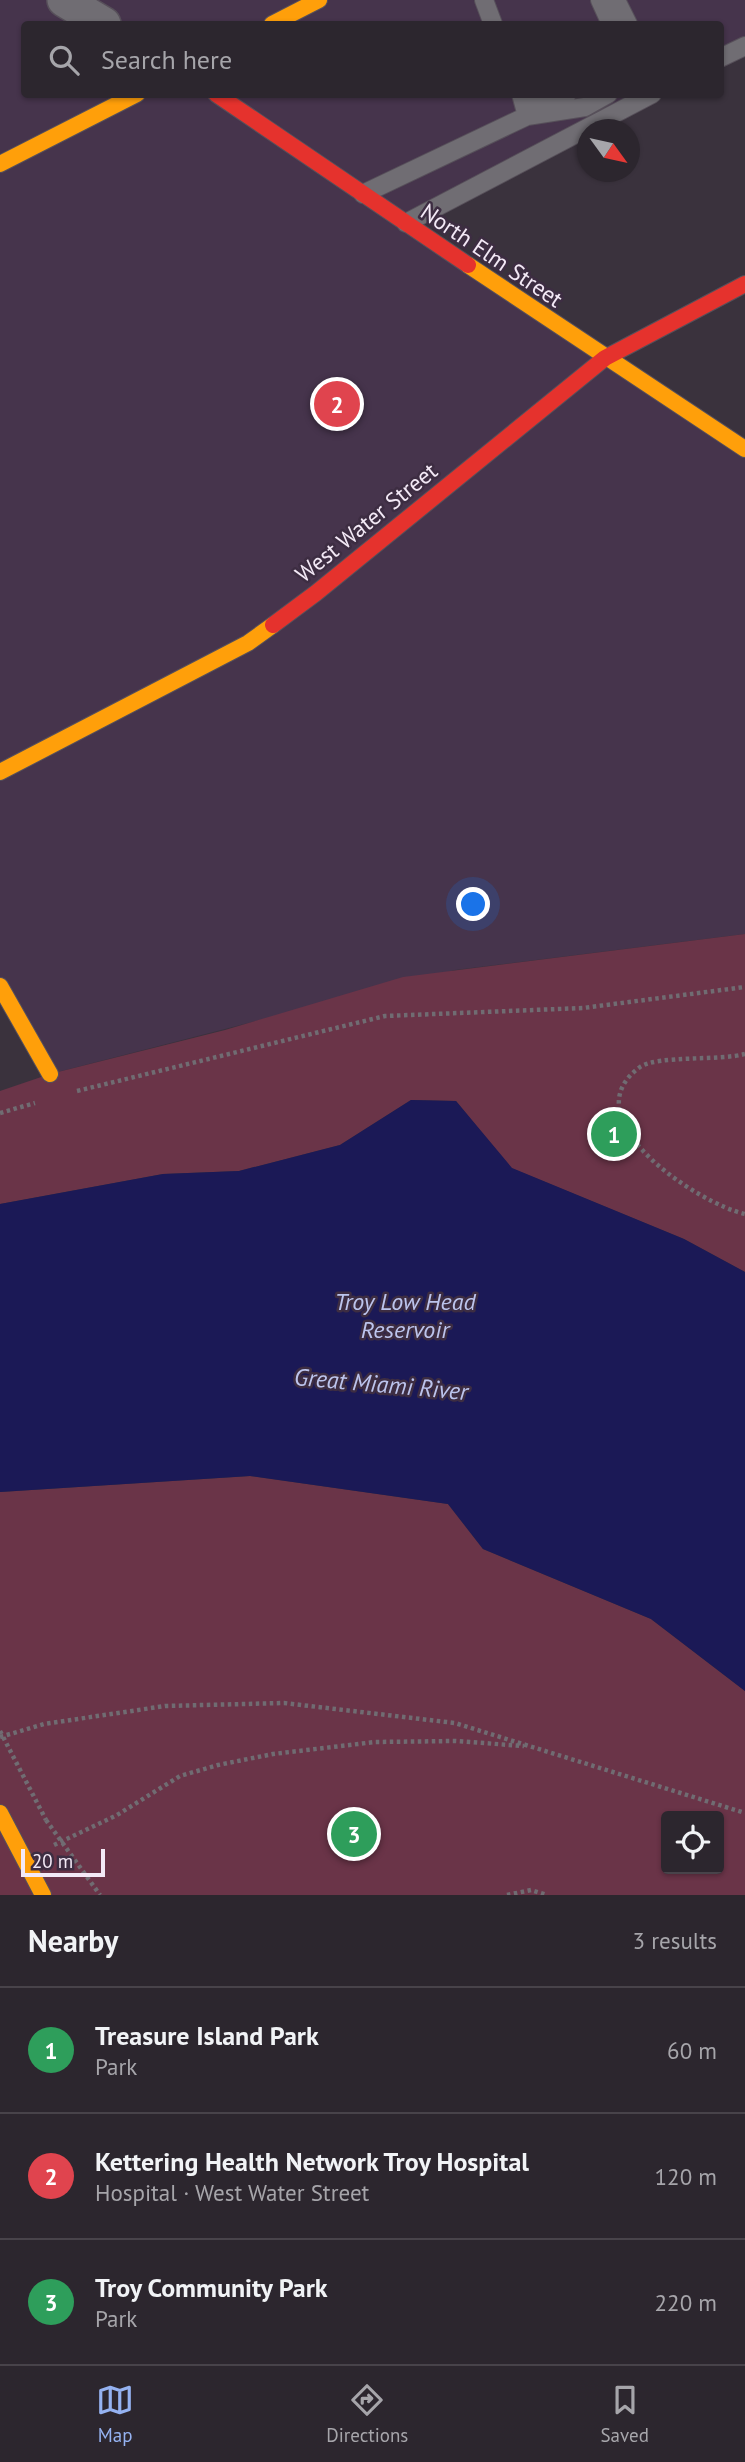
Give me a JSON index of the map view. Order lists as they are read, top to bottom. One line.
{"streets":{"street":["North Elm Street","West Water Street"]},"crossings":[["North Elm Street","West Water Street"]],"water":["Troy Low Head Reservoir","Great Miami River"],"scale_bar":"20 m","north":"bottom right","page":{"search":"Search here","pins":["2","1","3"],"scale":"20 m","heading":["Nearby","3 results"],"list":[{"mark":"1","name":"Treasure Island Park","note":"Park","value":"60 m"},{"mark":"2","name":"Kettering Health Network Troy Hospital","note":"Hospital · West Water Street","value":"120 m"},{"mark":"3","name":"Troy Community Park","note":"Park","value":"220 m"}],"nav":["Map","Directions","Saved"]}}
